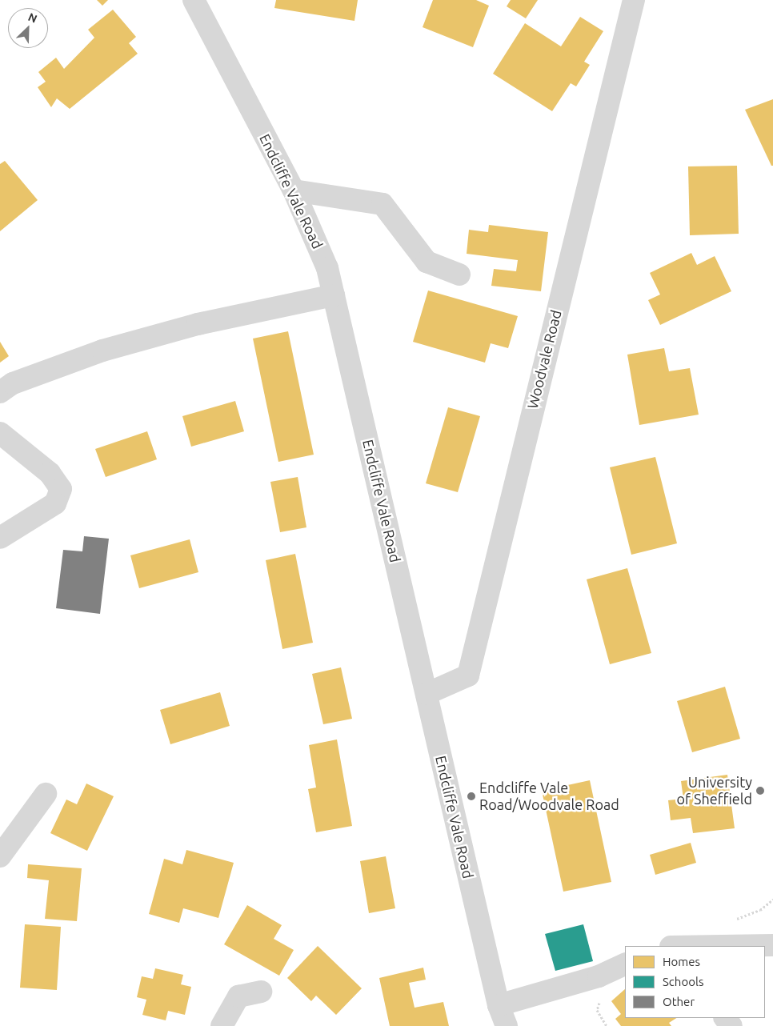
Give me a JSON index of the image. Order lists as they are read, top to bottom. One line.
{"streets":{"street":["Endcliffe Vale Road","Woodvale Road"]},"crossings":[["Endcliffe Vale Road","Woodvale Road"]],"places":["University of Sheffield","Endcliffe Vale Road/Woodvale Road"],"legend":["Homes","Schools","Other"],"north":"top right"}
